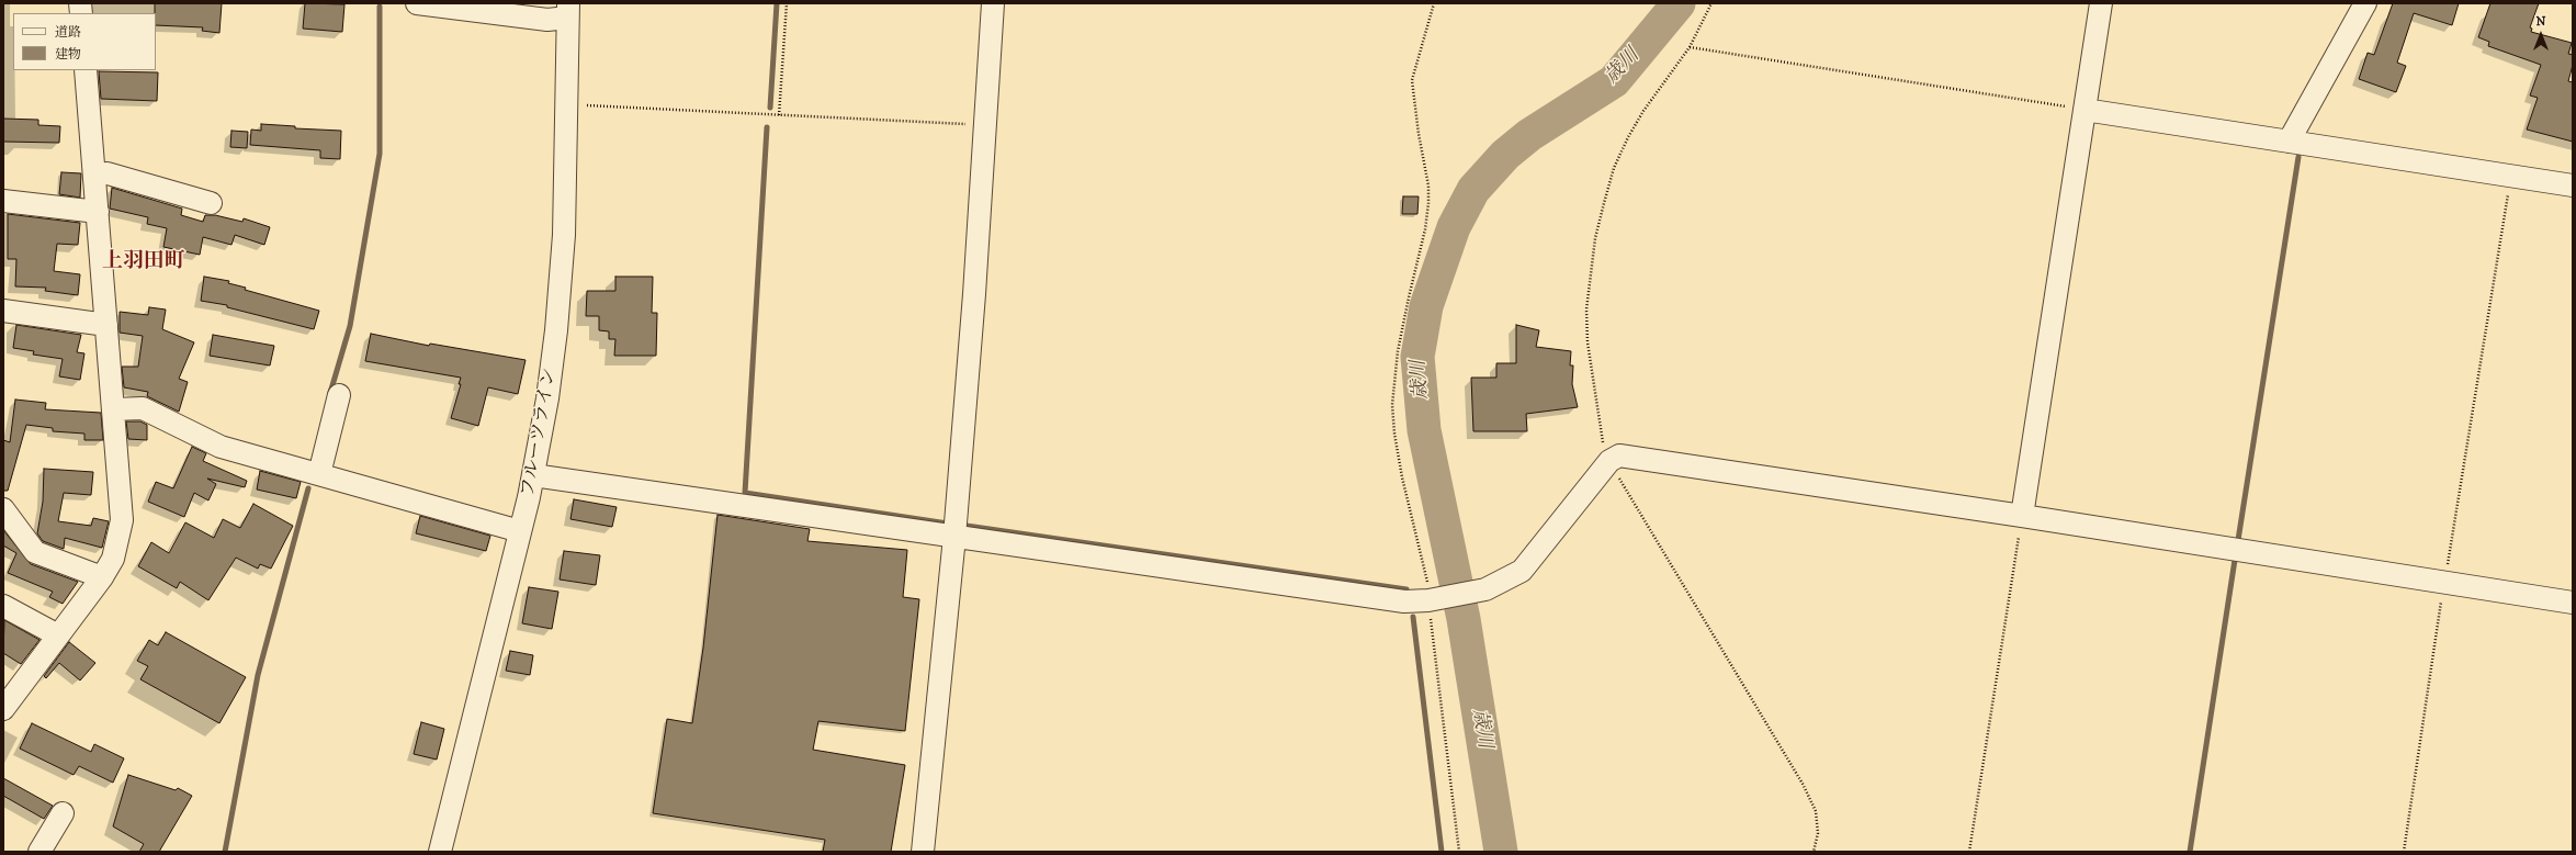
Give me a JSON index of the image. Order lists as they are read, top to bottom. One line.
{"streets":{"street":["フルーツライン"]},"districts":["上羽田町"],"water":["歳川"],"legend":["道路","建物"],"north":"top"}
